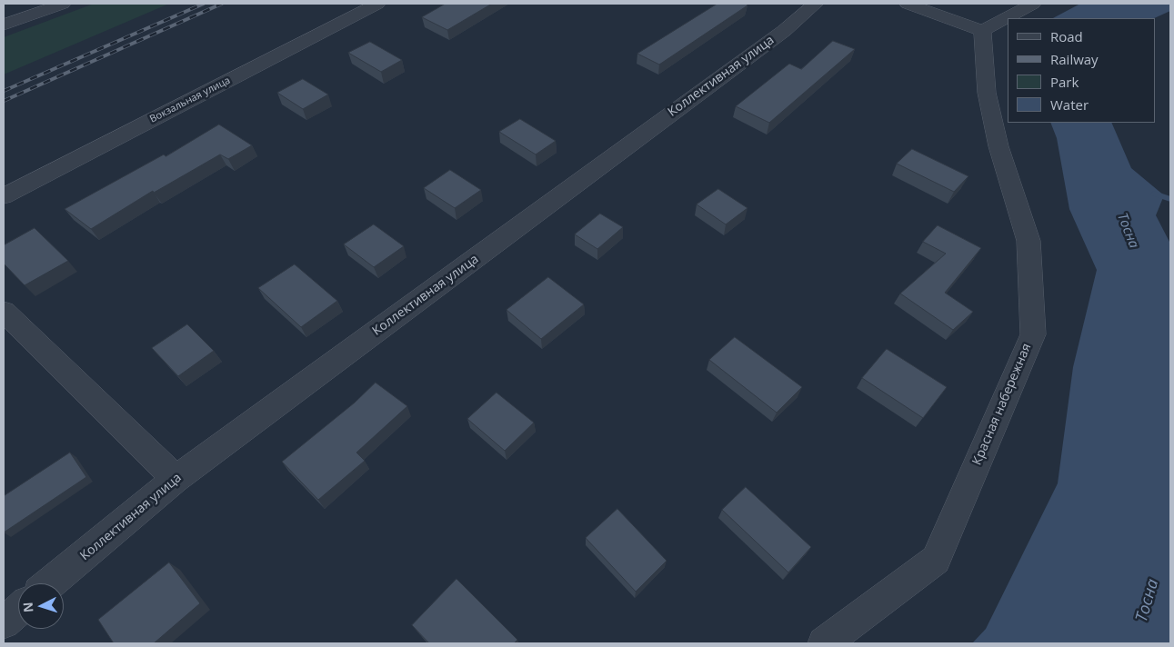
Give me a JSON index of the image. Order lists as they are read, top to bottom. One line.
{"streets":{"street":["Коллективная улица","Вокзальная улица","Красная набережная"]},"water":["Тосна"],"legend":["Road","Railway","Park","Water"],"north":"left"}
